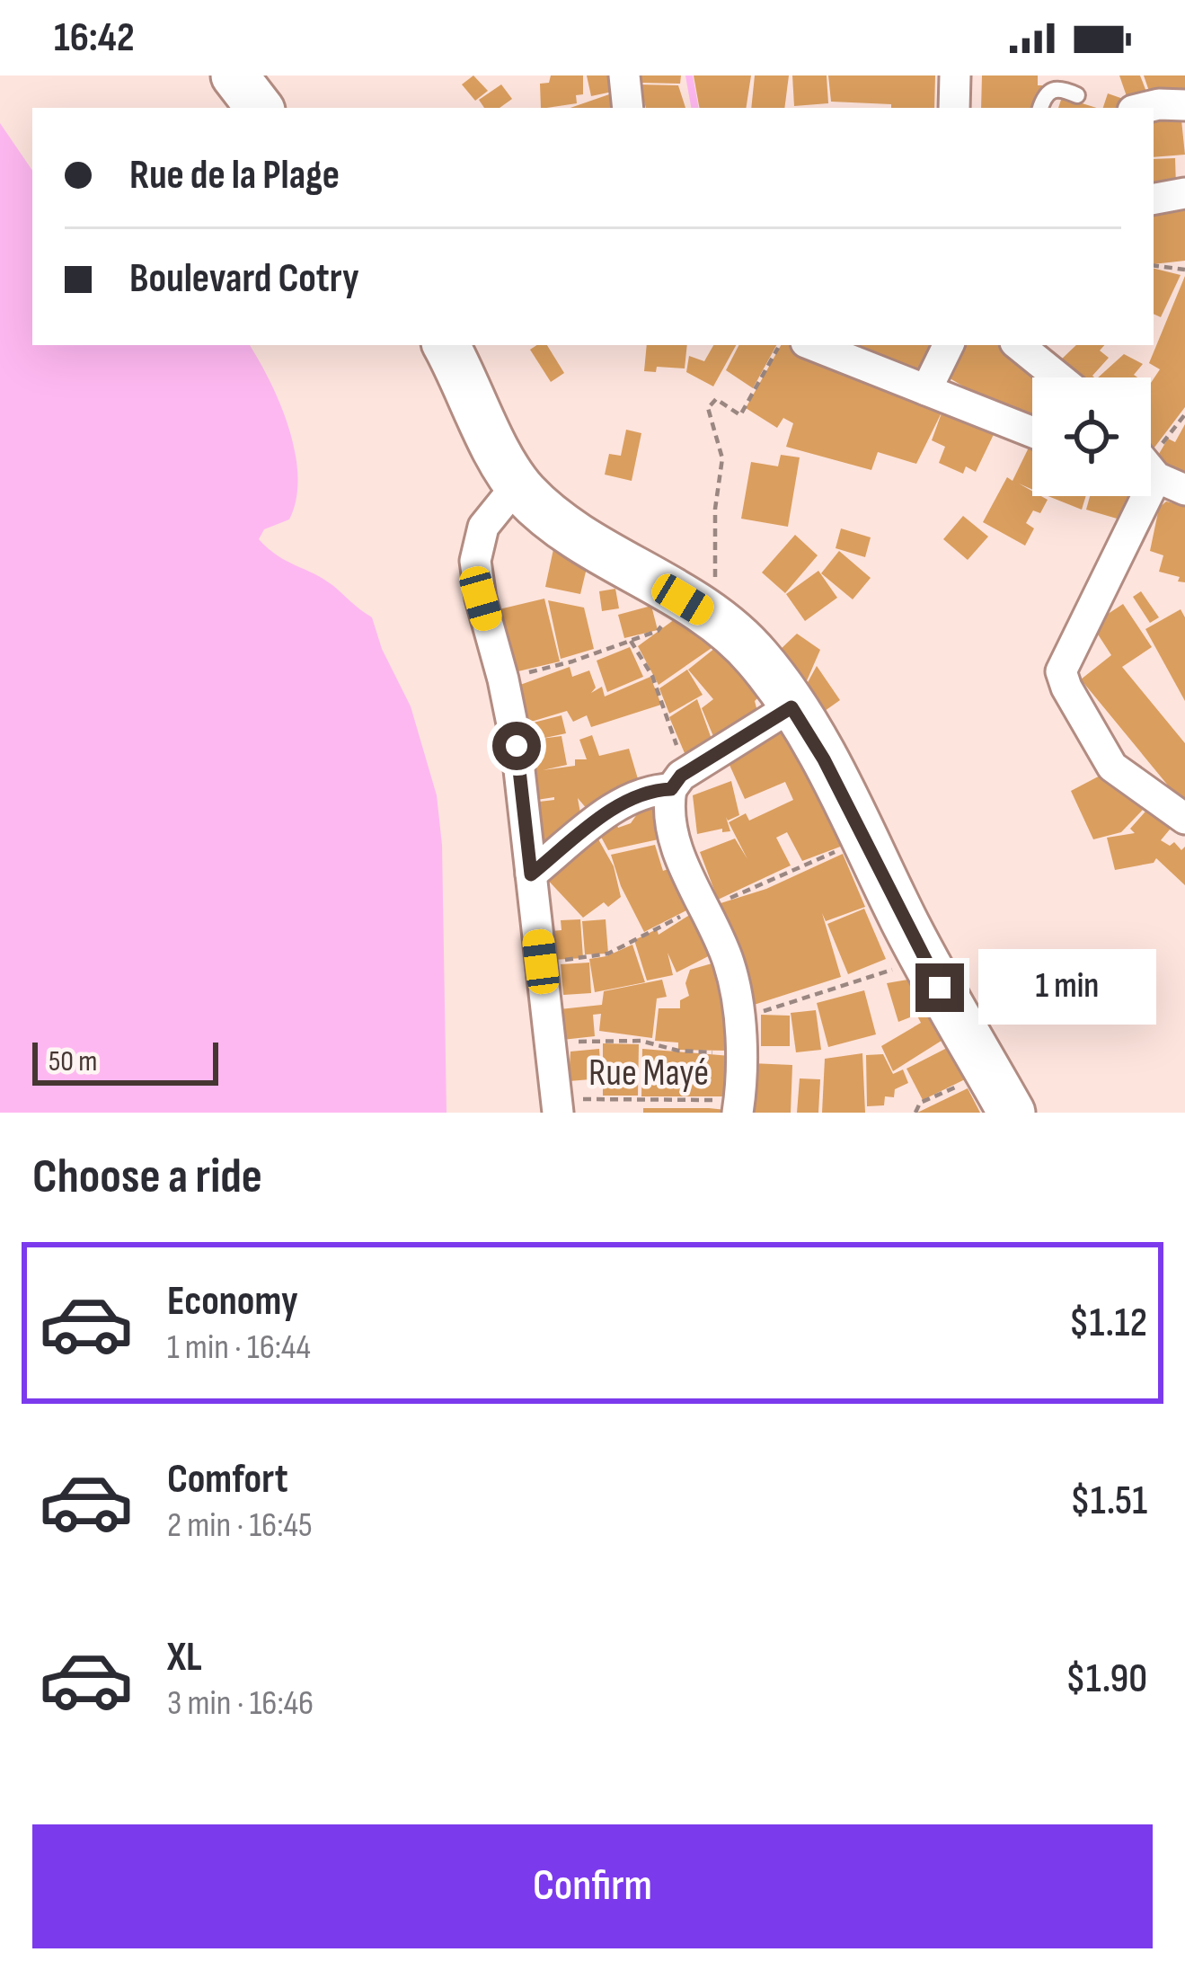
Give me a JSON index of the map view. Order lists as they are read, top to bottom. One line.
{"streets":{"path":["Rue Mayé"]},"scale_bar":"50 m","page":{"status":"16:42","banner":["Rue de la Plage","Boulevard Cotry"],"bubble":"1 min","scale":"50 m","heading":"Choose a ride","list":[{"name":"Economy","note":"1 min · 16:44","value":"$1.12"},{"name":"Comfort","note":"2 min · 16:45","value":"$1.51"},{"name":"XL","note":"3 min · 16:46","value":"$1.90"}],"buttons":"Confirm"}}
